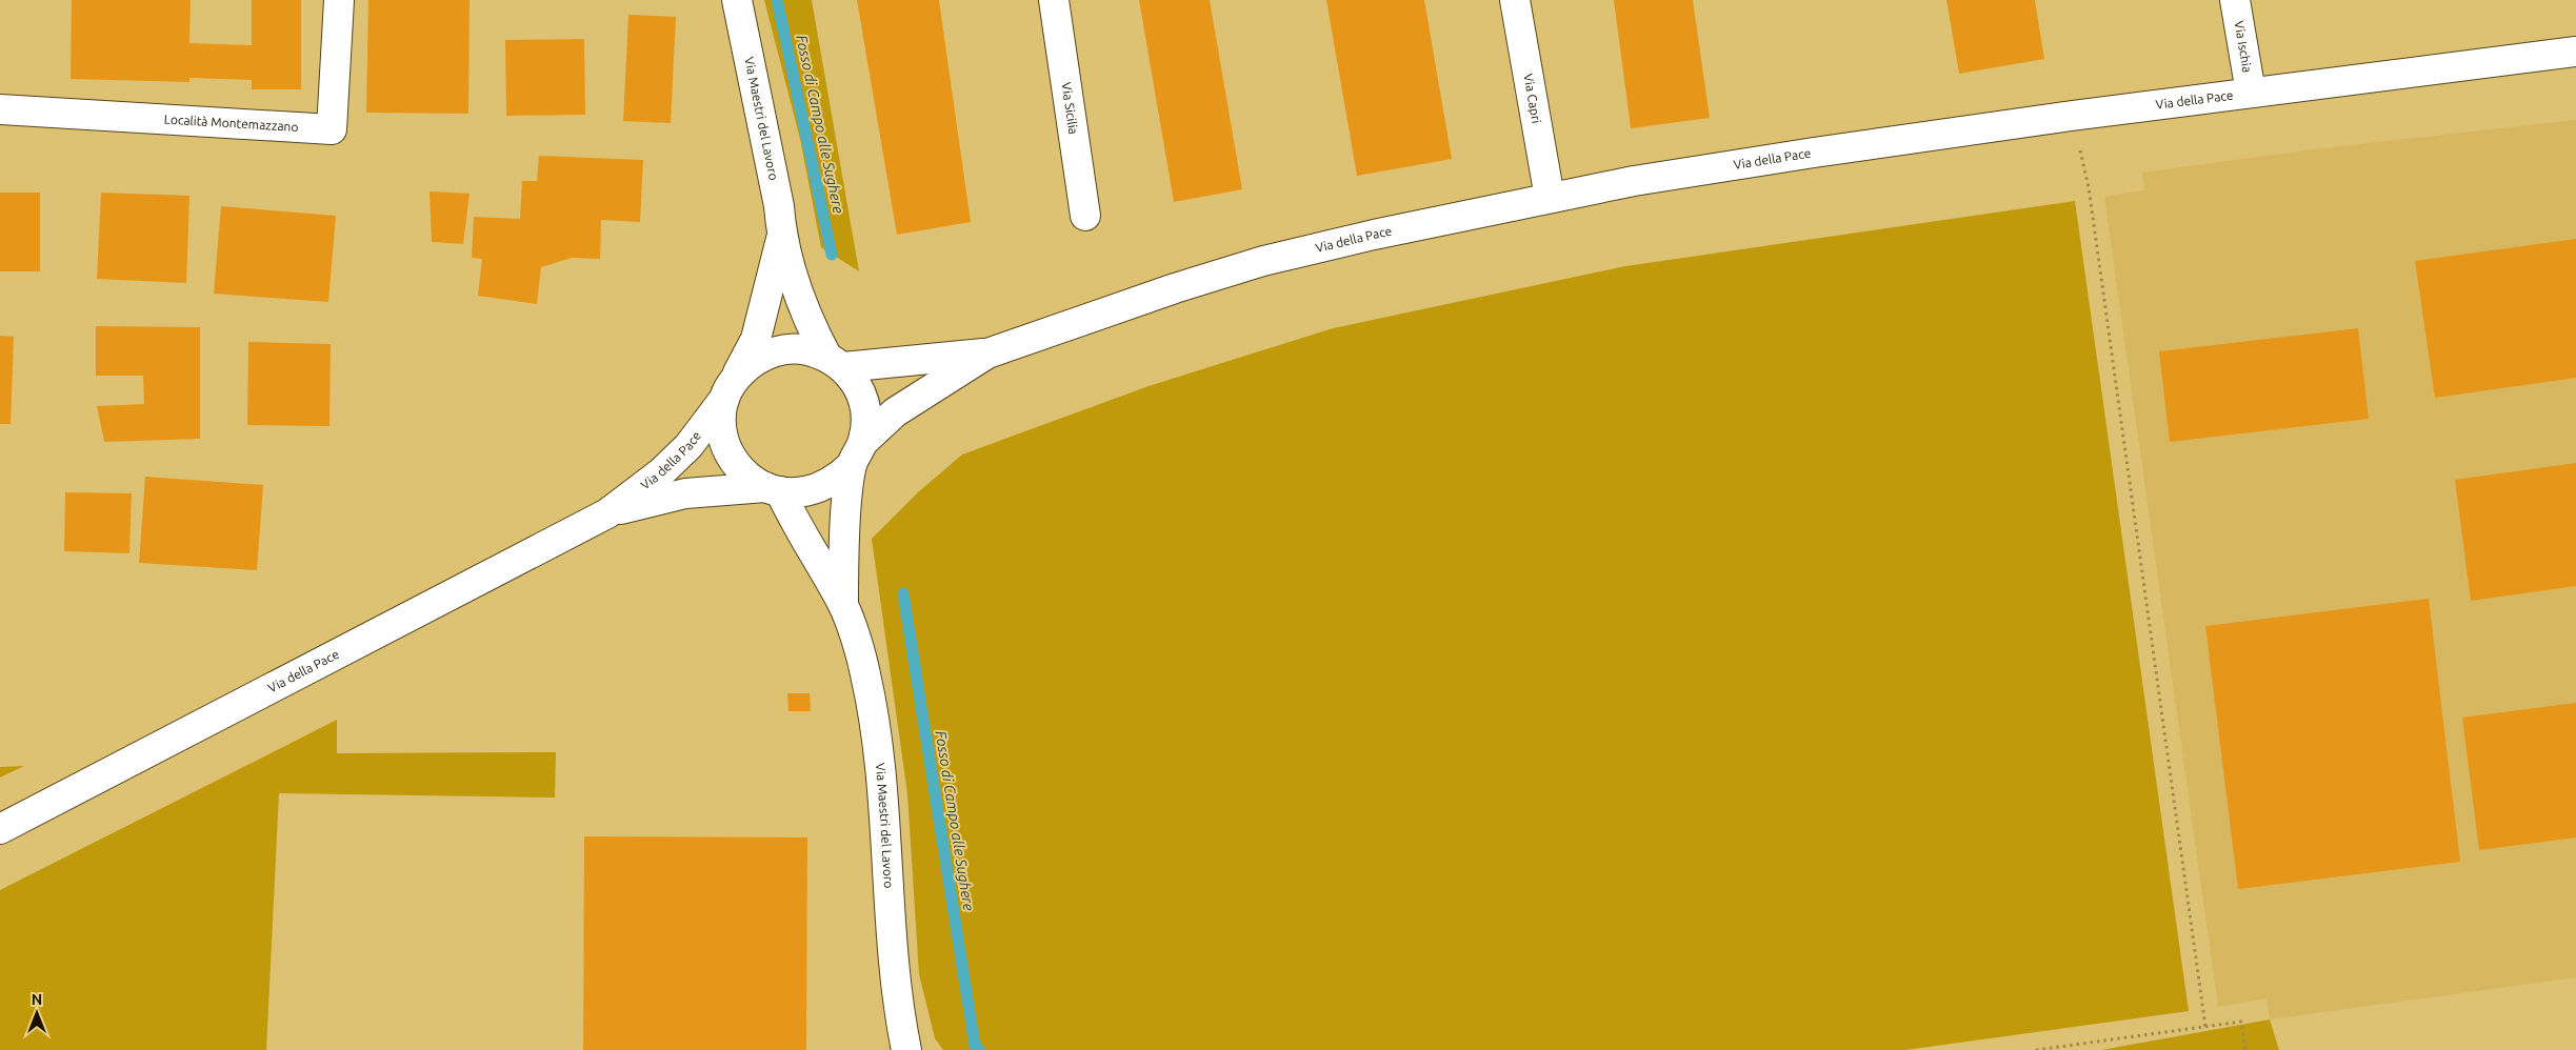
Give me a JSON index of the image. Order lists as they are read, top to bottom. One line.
{"streets":{"street":["Via Ischia","Via Capri","Via della Pace","Via Sicilia","Via Maestri del Lavoro","Località Montemazzano"]},"crossings":[["Via Ischia","Via della Pace"],["Via Capri","Via della Pace"],["Via della Pace","Via Maestri del Lavoro"]],"water":["Fosso di Campo alle Sughere"],"north":"top"}
